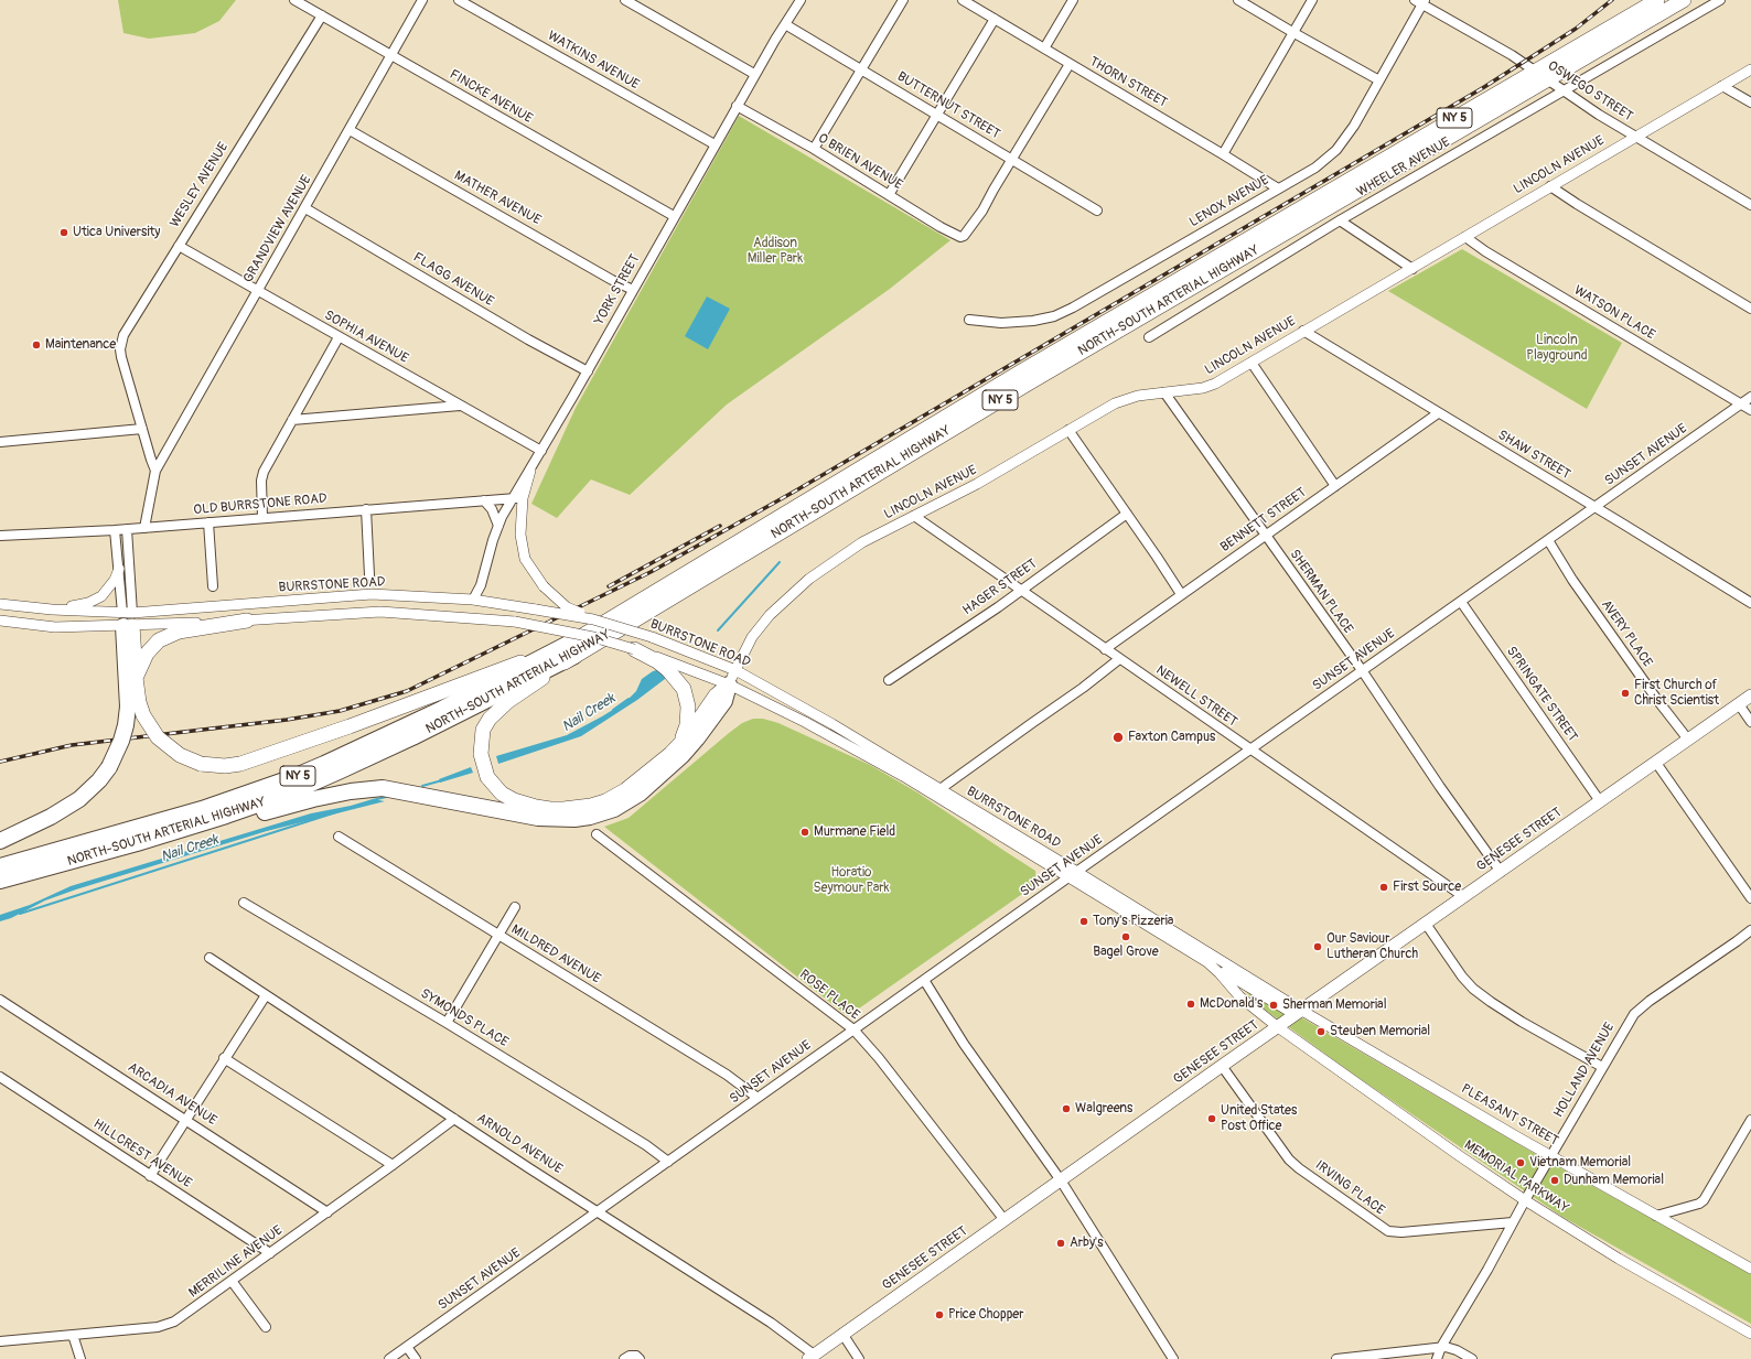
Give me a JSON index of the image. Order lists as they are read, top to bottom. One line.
{"streets":{"highway":["NY 5","NORTH-SOUTH ARTERIAL HIGHWAY"],"main road":["GENESEE STREET"],"street":["WATKINS AVENUE","THORN STREET","OSWEGO STREET","FINCKE AVENUE","BUTTERNUT STREET","O BRIEN AVENUE","LINCOLN AVENUE","WHEELER AVENUE","WESLEY AVENUE","MATHER AVENUE","LENOX AVENUE","GRANDVIEW AVENUE","FLAGG AVENUE","YORK STREET","WATSON PLACE","SOPHIA AVENUE","SHAW STREET","SUNSET AVENUE","OLD BURRSTONE ROAD","BENNETT STREET","BURRSTONE ROAD","HAGER STREET","SHERMAN PLACE","AVERY PLACE","SPRINGATE STREET","NEWELL STREET","MILDRED AVENUE","ROSE PLACE","SYMONDS PLACE","HOLLAND AVENUE","ARCADIA AVENUE","PLEASANT STREET","ARNOLD AVENUE","HILLCREST AVENUE","MEMORIAL PARKWAY","IRVING PLACE","MERRILINE AVENUE"]},"crossings":[["WATKINS AVENUE","YORK STREET"],["THORN STREET","LENOX AVENUE"],["OSWEGO STREET","LINCOLN AVENUE"],["OSWEGO STREET","WHEELER AVENUE"],["OSWEGO STREET","LENOX AVENUE"],["OSWEGO STREET","NORTH-SOUTH ARTERIAL HIGHWAY"],["FINCKE AVENUE","WESLEY AVENUE"],["FINCKE AVENUE","GRANDVIEW AVENUE"],["FINCKE AVENUE","YORK STREET"],["BUTTERNUT STREET","O BRIEN AVENUE"],["BUTTERNUT STREET","YORK STREET"],["O BRIEN AVENUE","YORK STREET"],["LINCOLN AVENUE","WATSON PLACE"],["LINCOLN AVENUE","SHAW STREET"],["LINCOLN AVENUE","BURRSTONE ROAD"],["LINCOLN AVENUE","SHERMAN PLACE"],["LINCOLN AVENUE","NEWELL STREET"],["WESLEY AVENUE","GRANDVIEW AVENUE"],["WESLEY AVENUE","SOPHIA AVENUE"],["MATHER AVENUE","GRANDVIEW AVENUE"],["MATHER AVENUE","YORK STREET"],["GRANDVIEW AVENUE","FLAGG AVENUE"],["GRANDVIEW AVENUE","SOPHIA AVENUE"],["FLAGG AVENUE","YORK STREET"],["YORK STREET","SOPHIA AVENUE"],["YORK STREET","OLD BURRSTONE ROAD"],["YORK STREET","BURRSTONE ROAD"],["WATSON PLACE","SUNSET AVENUE"],["SHAW STREET","SUNSET AVENUE"],["SHAW STREET","BENNETT STREET"],["SUNSET AVENUE","BURRSTONE ROAD"],["SUNSET AVENUE","SHERMAN PLACE"],["SUNSET AVENUE","AVERY PLACE"],["SUNSET AVENUE","SPRINGATE STREET"],["SUNSET AVENUE","NEWELL STREET"],["SUNSET AVENUE","MILDRED AVENUE"],["SUNSET AVENUE","ROSE PLACE"],["SUNSET AVENUE","SYMONDS PLACE"],["SUNSET AVENUE","ARNOLD AVENUE"],["BENNETT STREET","SHERMAN PLACE"],["BENNETT STREET","NEWELL STREET"],["BURRSTONE ROAD","GENESEE STREET"],["BURRSTONE ROAD","PLEASANT STREET"],["BURRSTONE ROAD","MEMORIAL PARKWAY"],["HAGER STREET","NEWELL STREET"],["SHERMAN PLACE","GENESEE STREET"],["AVERY PLACE","GENESEE STREET"],["SPRINGATE STREET","GENESEE STREET"],["NEWELL STREET","GENESEE STREET"],["GENESEE STREET","ROSE PLACE"],["GENESEE STREET","PLEASANT STREET"],["GENESEE STREET","ARNOLD AVENUE"],["GENESEE STREET","MEMORIAL PARKWAY"],["GENESEE STREET","IRVING PLACE"],["HOLLAND AVENUE","PLEASANT STREET"],["HOLLAND AVENUE","MEMORIAL PARKWAY"],["HOLLAND AVENUE","IRVING PLACE"],["ARCADIA AVENUE","MERRILINE AVENUE"],["ARNOLD AVENUE","MERRILINE AVENUE"],["HILLCREST AVENUE","MERRILINE AVENUE"]],"water":["Nail Creek"],"parks":["Addison Miller Park","Lincoln Playground","Horatio Seymour Park"],"places":["Utica University","Maintenance","First Church of Christ Scientist","Faxton Campus","Murmane Field","First Source","Tony's Pizzeria","Bagel Grove","Our Saviour Lutheran Church","McDonald's","Sherman Memorial","Steuben Memorial","Walgreens","United States Post Office","Vietnam Memorial","Dunham Memorial","Arby's","Price Chopper"]}
